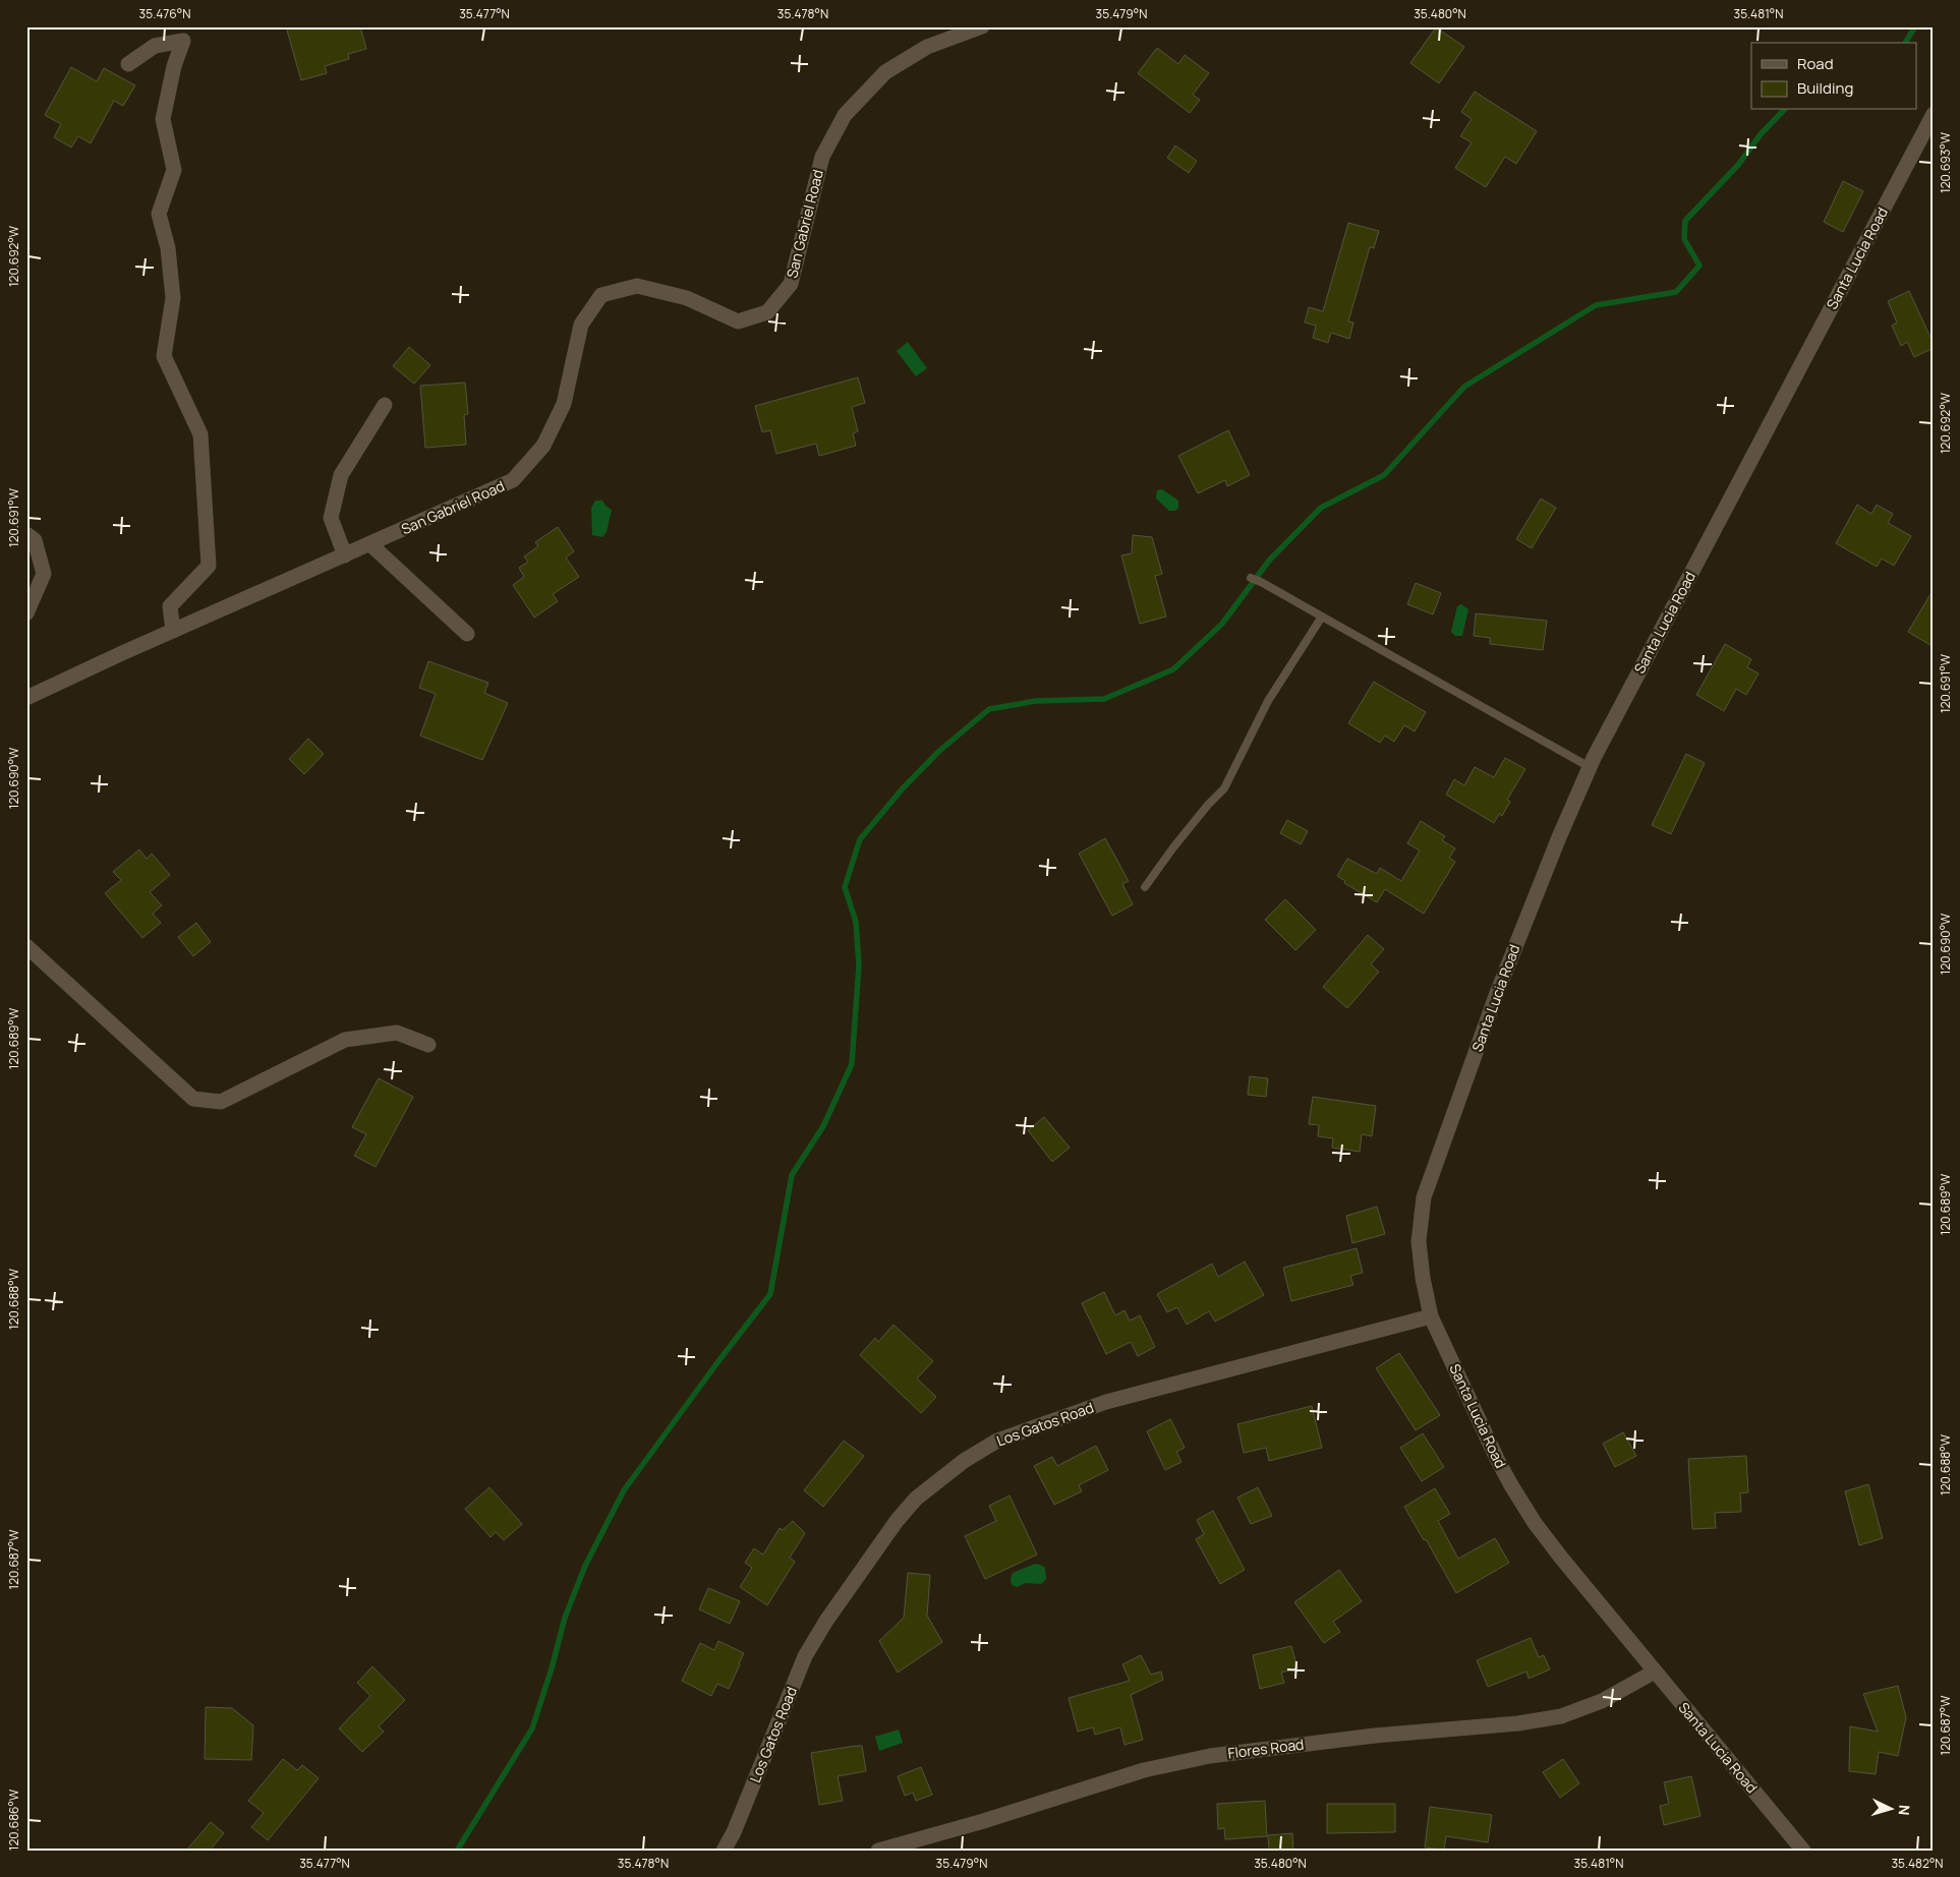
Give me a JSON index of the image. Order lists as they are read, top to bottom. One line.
{"streets":{"street":["San Gabriel Road","Santa Lucia Road","Los Gatos Road","Flores Road"]},"crossings":[["Santa Lucia Road","Los Gatos Road"],["Santa Lucia Road","Flores Road"]],"legend":["Road","Building"],"north":"right","coordinates":["35.476°N","35.477°N","35.478°N","35.479°N","35.480°N","35.481°N","120.693°W","120.692°W","120.691°W","120.690°W","120.689°W","120.688°W","120.687°W","120.686°W","35.482°N"]}
